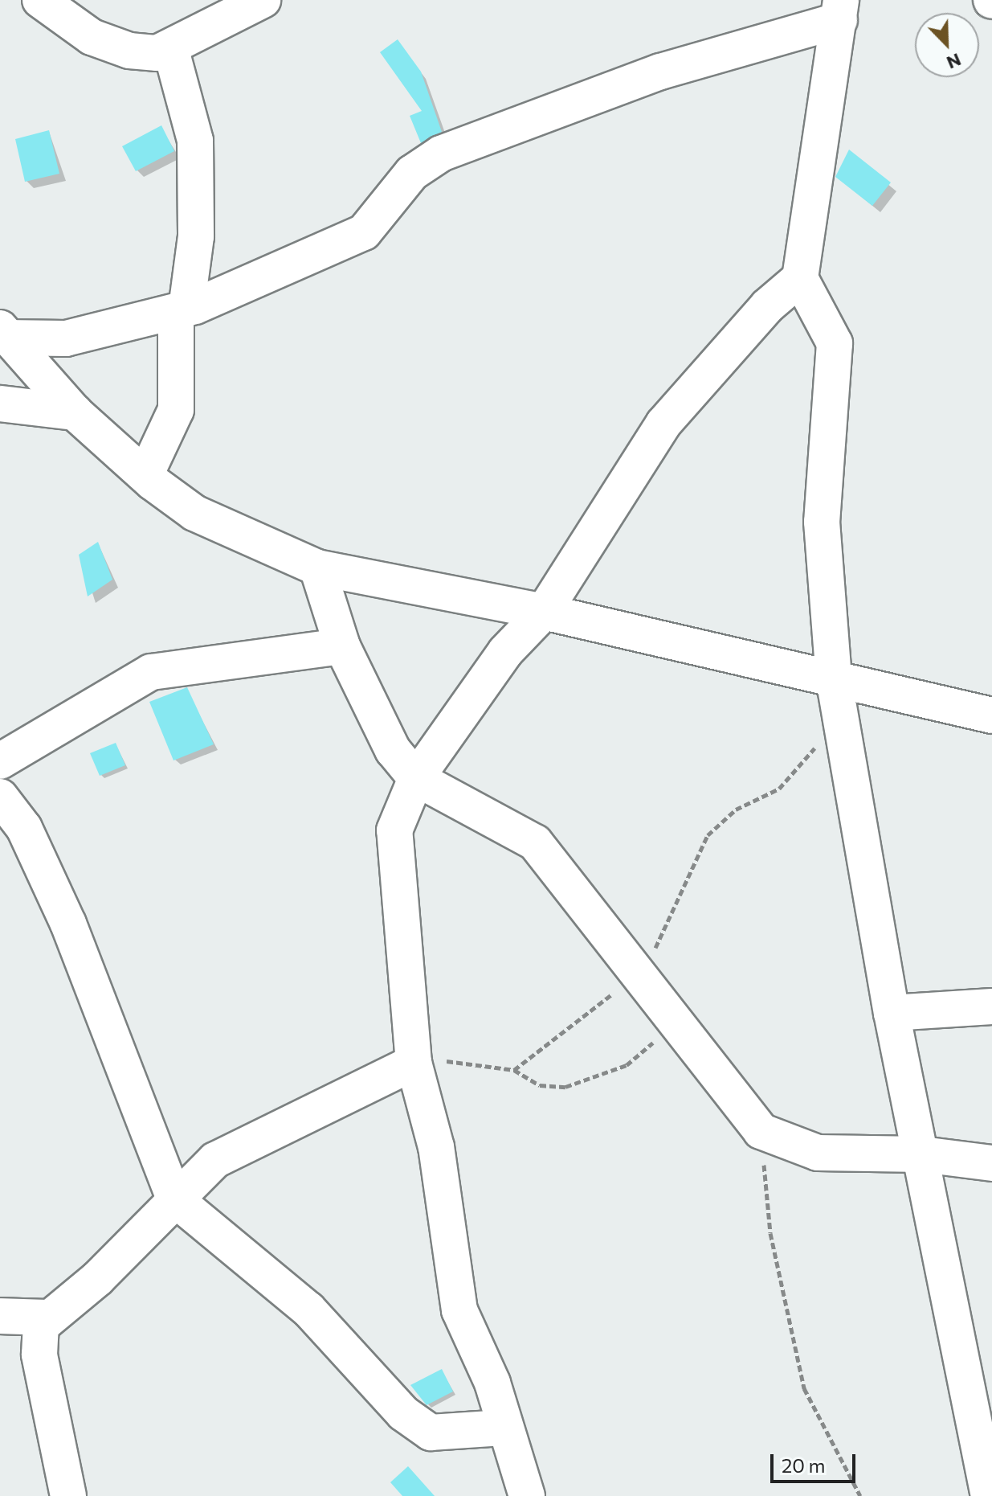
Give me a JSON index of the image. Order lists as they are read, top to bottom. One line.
{"scale_bar":"20 m","north":"bottom right"}
